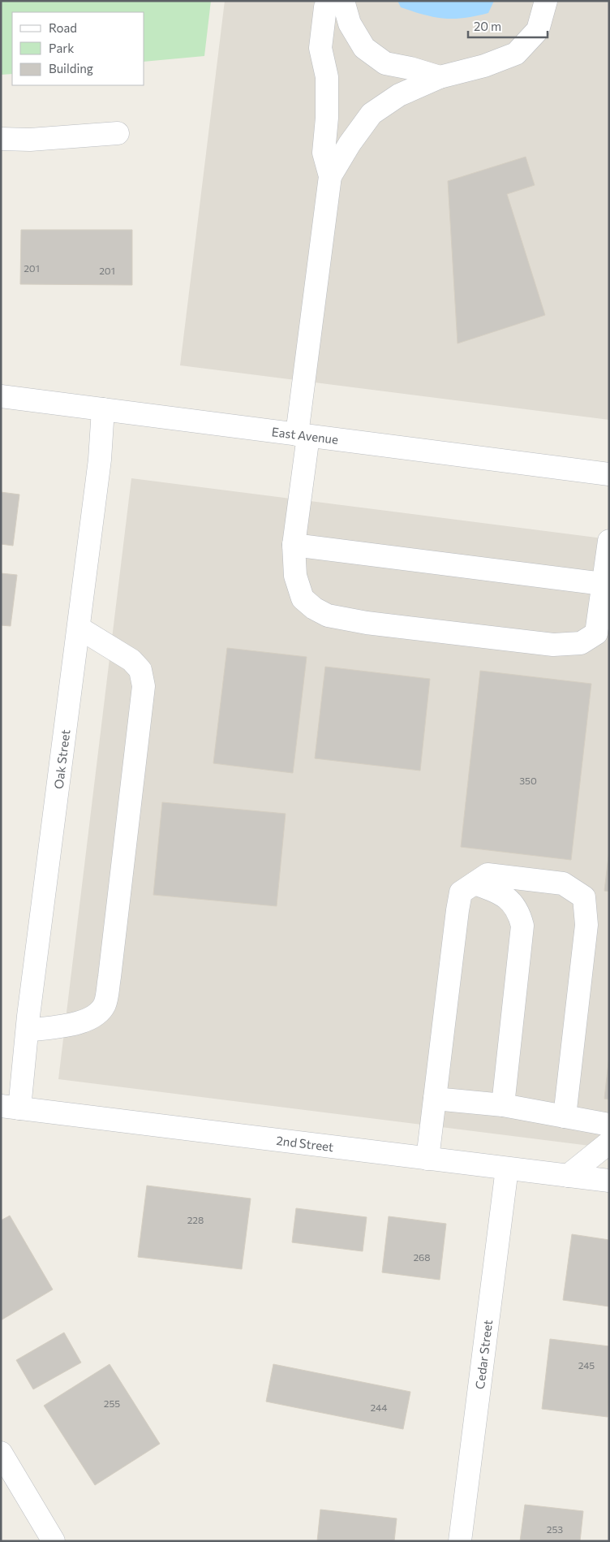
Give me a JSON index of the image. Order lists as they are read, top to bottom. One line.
{"streets":{"street":["East Avenue","Oak Street","2nd Street","Cedar Street"]},"crossings":[["East Avenue","Oak Street"],["Oak Street","2nd Street"],["2nd Street","Cedar Street"]],"house_numbers":["201","201","350","228","268","245","255","244","253"],"legend":["Road","Park","Building"],"scale_bar":"20 m"}
